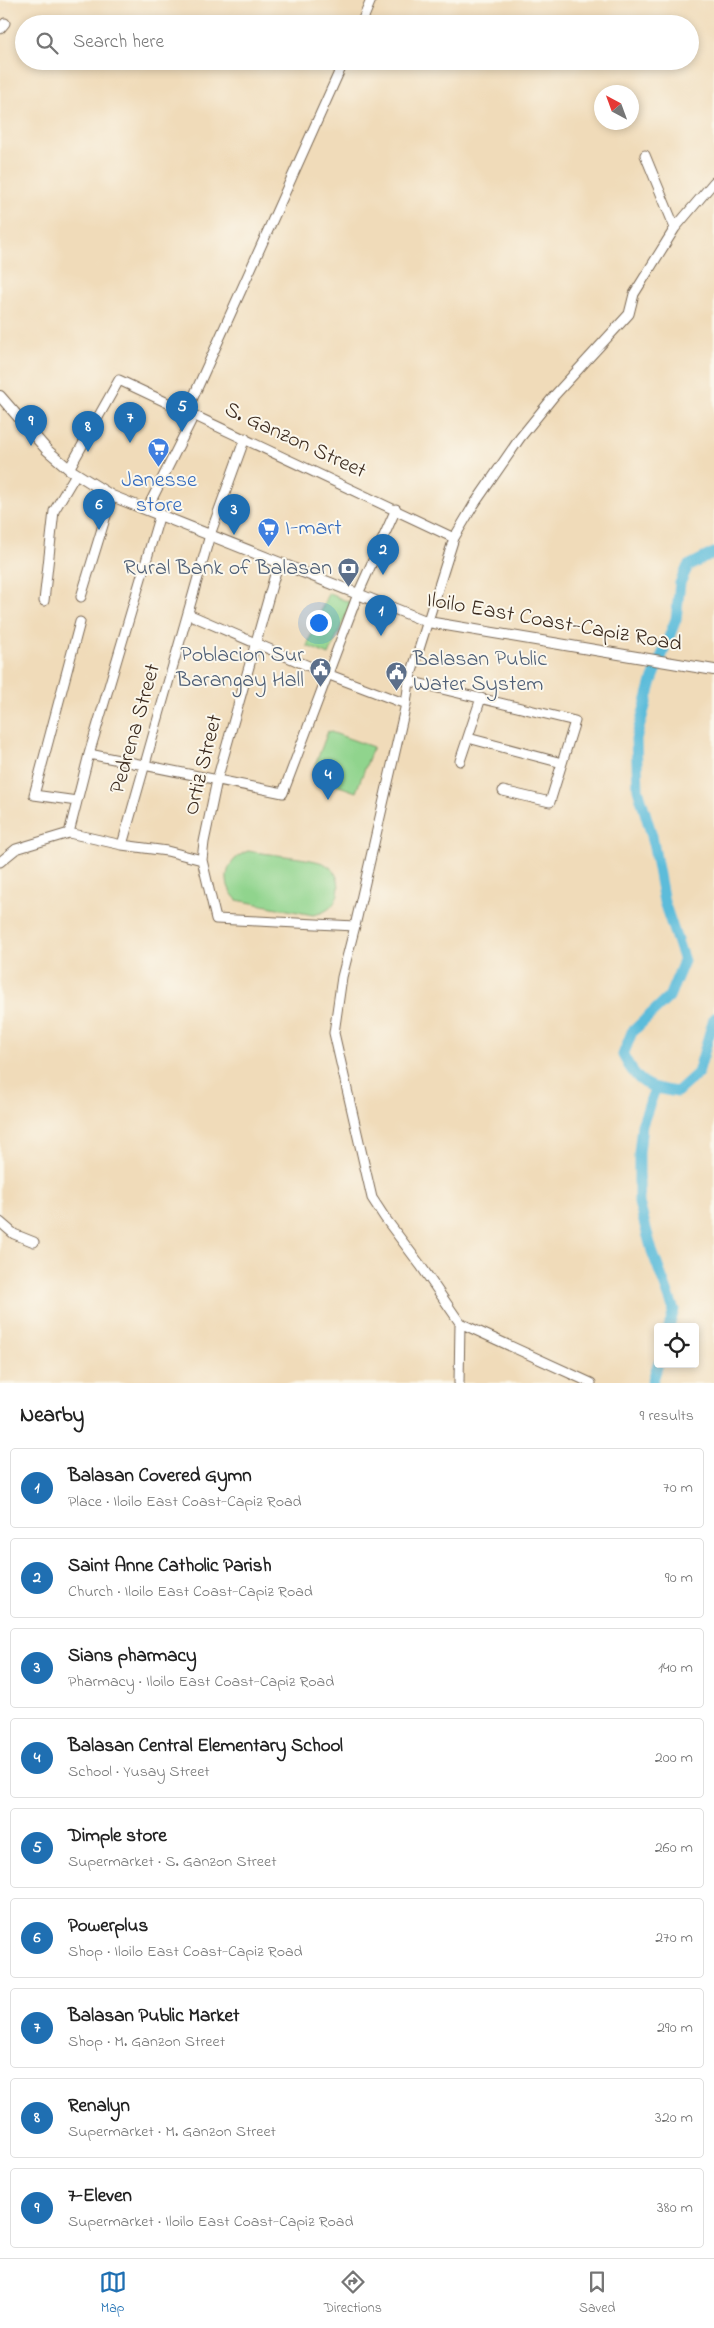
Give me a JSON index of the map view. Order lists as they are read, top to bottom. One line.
{"streets":{"main road":["Iloilo East Coast-Capiz Road"],"street":["S. Ganzon Street","Pedrena Street","Ortiz Street"]},"crossings":[["S. Ganzon Street","Iloilo East Coast-Capiz Road"],["S. Ganzon Street","Pedrena Street"],["Iloilo East Coast-Capiz Road","Pedrena Street"],["Iloilo East Coast-Capiz Road","Ortiz Street"]],"places":{"supermarket":["Janesse store","I-mart"],"bank":["Rural Bank of Balasan"],"public building":["Poblacion Sur Barangay Hall","Balasan Public Water System"]},"north":"top left","page":{"search":"Search here","pins":["5","7","9","8","6","3","2","1","4"],"heading":["Nearby","9 results"],"list":[{"mark":"1","name":"Balasan Covered Gymn","note":"Place · Iloilo East Coast-Capiz Road","value":"70 m"},{"mark":"2","name":"Saint Anne Catholic Parish","note":"Church · Iloilo East Coast-Capiz Road","value":"90 m"},{"mark":"3","name":"Sians pharmacy","note":"Pharmacy · Iloilo East Coast-Capiz Road","value":"140 m"},{"mark":"4","name":"Balasan Central Elementary School","note":"School · Yusay Street","value":"200 m"},{"mark":"5","name":"Dimple store","note":"Supermarket · S. Ganzon Street","value":"260 m"},{"mark":"6","name":"Powerplus","note":"Shop · Iloilo East Coast-Capiz Road","value":"270 m"},{"mark":"7","name":"Balasan Public Market","note":"Shop · M. Ganzon Street","value":"290 m"},{"mark":"8","name":"Renalyn","note":"Supermarket · M. Ganzon Street","value":"320 m"},{"mark":"9","name":"7-Eleven","note":"Supermarket · Iloilo East Coast-Capiz Road","value":"380 m"}],"nav":["Map","Directions","Saved"]}}
